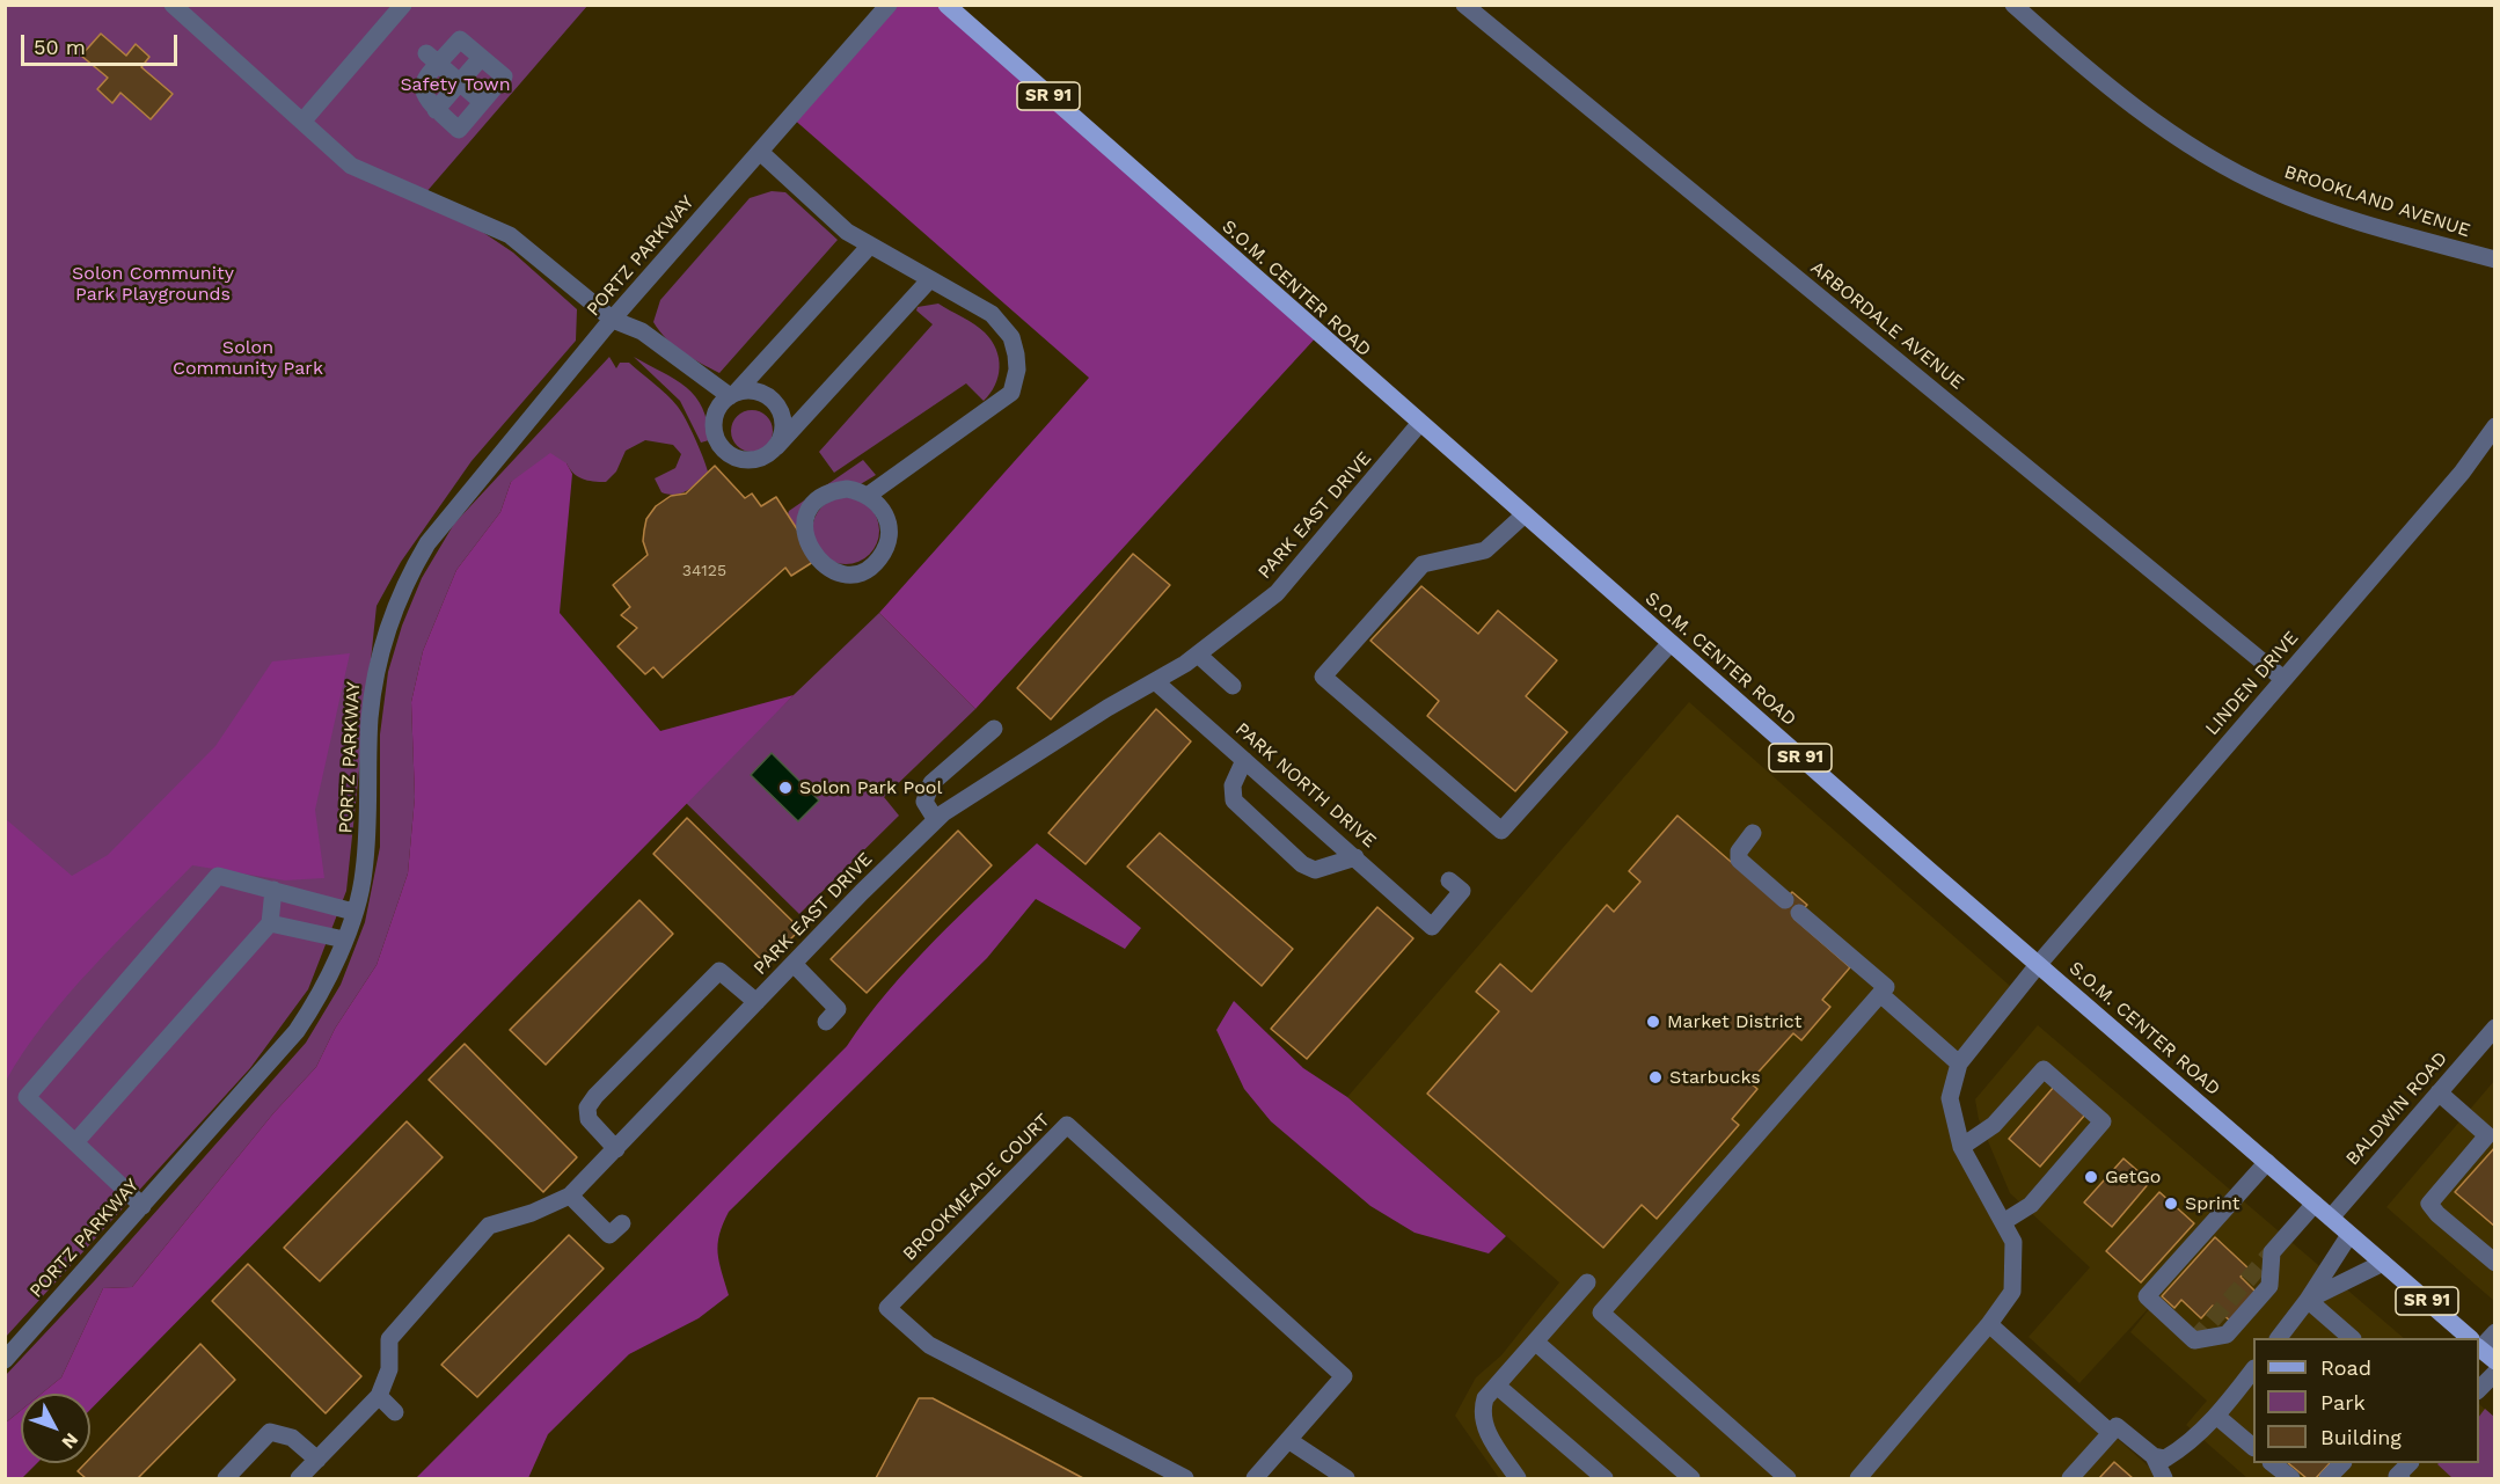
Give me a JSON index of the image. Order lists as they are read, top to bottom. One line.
{"streets":{"main road":["SR 91","S.O.M. CENTER ROAD"],"street":["BROOKLAND AVENUE","PORTZ PARKWAY","ARBORDALE AVENUE","PARK EAST DRIVE","LINDEN DRIVE","PARK NORTH DRIVE","BALDWIN ROAD","BROOKMEADE COURT"]},"crossings":[["S.O.M. CENTER ROAD","PARK EAST DRIVE"],["S.O.M. CENTER ROAD","LINDEN DRIVE"],["S.O.M. CENTER ROAD","BALDWIN ROAD"],["ARBORDALE AVENUE","LINDEN DRIVE"],["PARK EAST DRIVE","PARK NORTH DRIVE"]],"parks":["Safety Town","Solon Community Park Playgrounds","Solon Community Park"],"places":["Solon Park Pool","Market District","Starbucks","GetGo","Sprint"],"house_numbers":["34125"],"legend":["Road","Park","Building"],"scale_bar":"50 m","north":"bottom right"}
